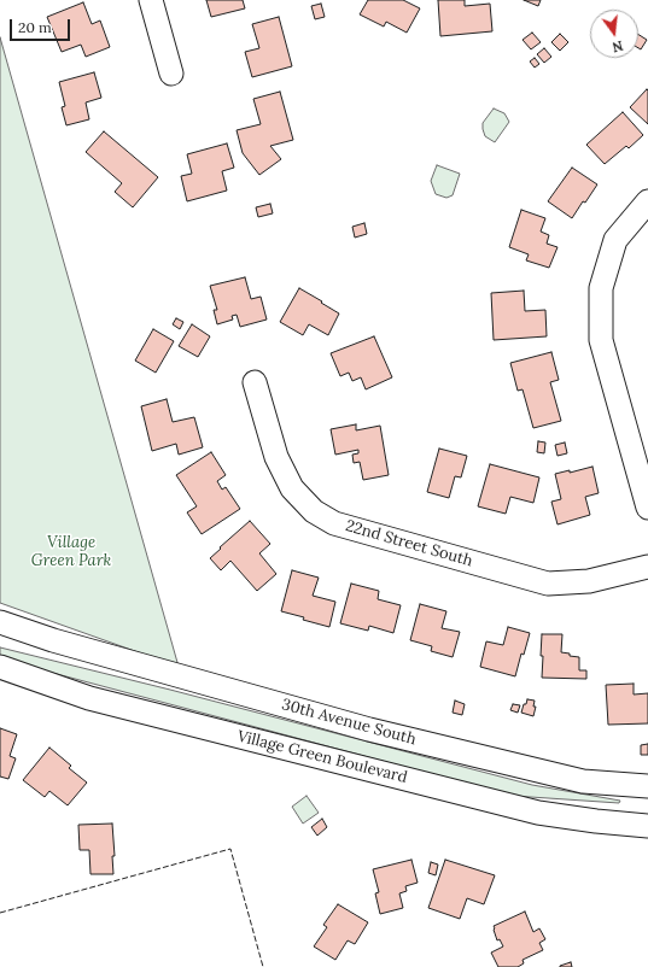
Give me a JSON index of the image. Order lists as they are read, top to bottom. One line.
{"streets":{"street":["22nd Street South","30th Avenue South","Village Green Boulevard"]},"parks":["Village Green Park"],"scale_bar":"20 m","north":"bottom"}
